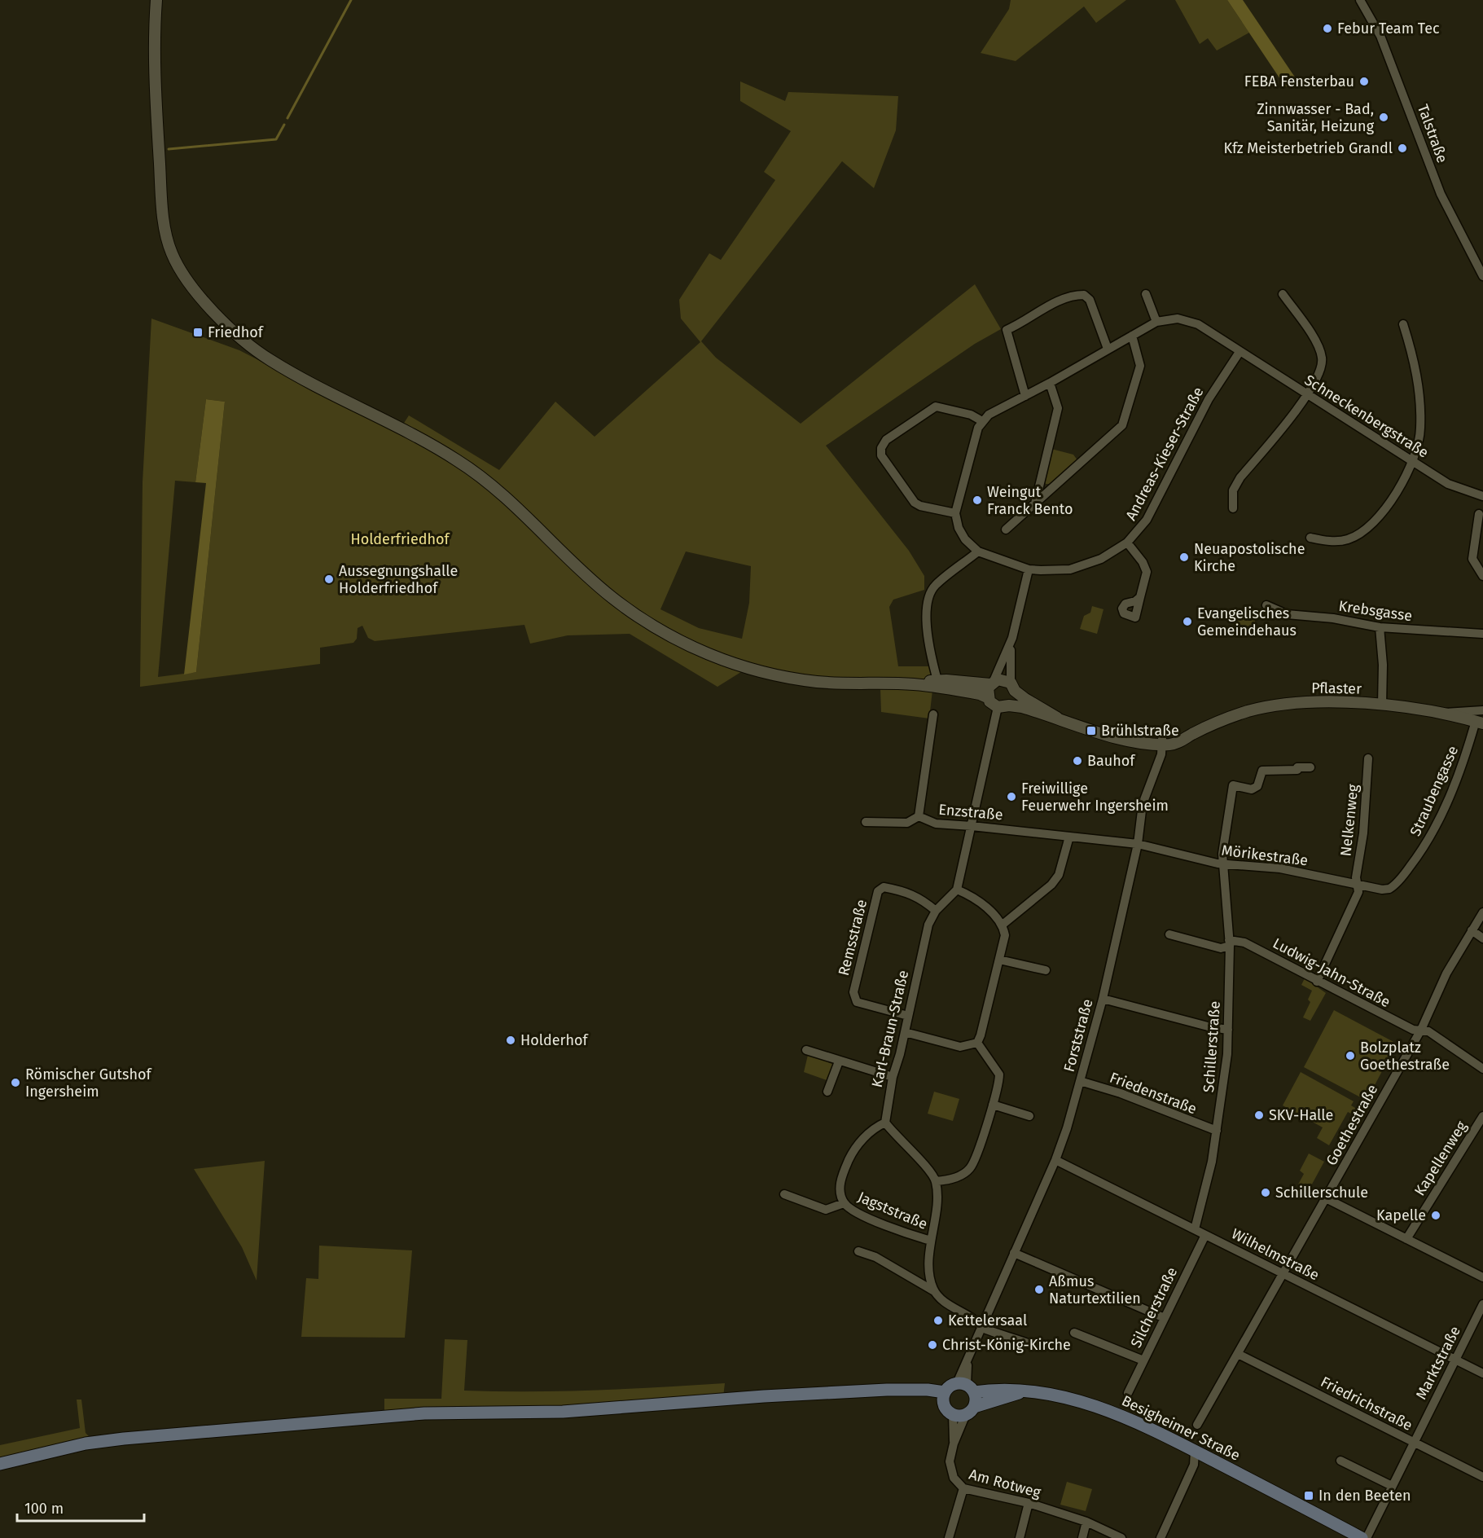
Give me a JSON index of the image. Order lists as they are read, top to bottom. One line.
{"streets":{"main road":["Besigheimer Straße"],"street":["Talstraße","Schneckenbergstraße","Andreas-Kieser-Straße","Krebsgasse","Pflaster","Straubengasse","Enzstraße","Nelkenweg","Mörikestraße","Remsstraße","Ludwig-Jahn-Straße","Karl-Braun-Straße","Forststraße","Schillerstraße","Friedenstraße","Goethestraße","Kapellenweg","Jagststraße","Wilhelmstraße","Silcherstraße","Marktstraße","Friedrichstraße","Am Rotweg"]},"crossings":[["Schneckenbergstraße","Andreas-Kieser-Straße"],["Pflaster","Straubengasse"],["Pflaster","Forststraße"],["Straubengasse","Mörikestraße"],["Enzstraße","Mörikestraße"],["Enzstraße","Forststraße"],["Nelkenweg","Mörikestraße"],["Nelkenweg","Ludwig-Jahn-Straße"],["Mörikestraße","Forststraße"],["Mörikestraße","Schillerstraße"],["Remsstraße","Karl-Braun-Straße"],["Ludwig-Jahn-Straße","Schillerstraße"],["Ludwig-Jahn-Straße","Goethestraße"],["Karl-Braun-Straße","Jagststraße"],["Forststraße","Friedenstraße"],["Forststraße","Wilhelmstraße"],["Forststraße","Besigheimer Straße"],["Forststraße","Am Rotweg"],["Schillerstraße","Friedenstraße"],["Schillerstraße","Wilhelmstraße"],["Goethestraße","Wilhelmstraße"],["Goethestraße","Friedrichstraße"],["Wilhelmstraße","Silcherstraße"],["Wilhelmstraße","Marktstraße"],["Marktstraße","Friedrichstraße"],["Besigheimer Straße","Am Rotweg"]],"parks":["Holderfriedhof"],"places":{"other":["Febur Team Tec","FEBA Fensterbau","Zinnwasser - Bad, Sanitär, Heizung","Kfz Meisterbetrieb Grandl","Weingut Franck Bento","Neuapostolische Kirche","Aussegnungshalle Holderfriedhof","Evangelisches Gemeindehaus","Bauhof","Freiwillige Feuerwehr Ingersheim","Holderhof","Bolzplatz Goethestraße","Römischer Gutshof Ingersheim","SKV-Halle","Schillerschule","Kapelle","Aßmus Naturtextilien","Kettelersaal","Christ-König-Kirche"],"transit":["Friedhof","Brühlstraße","In den Beeten"]},"scale_bar":"100 m"}
